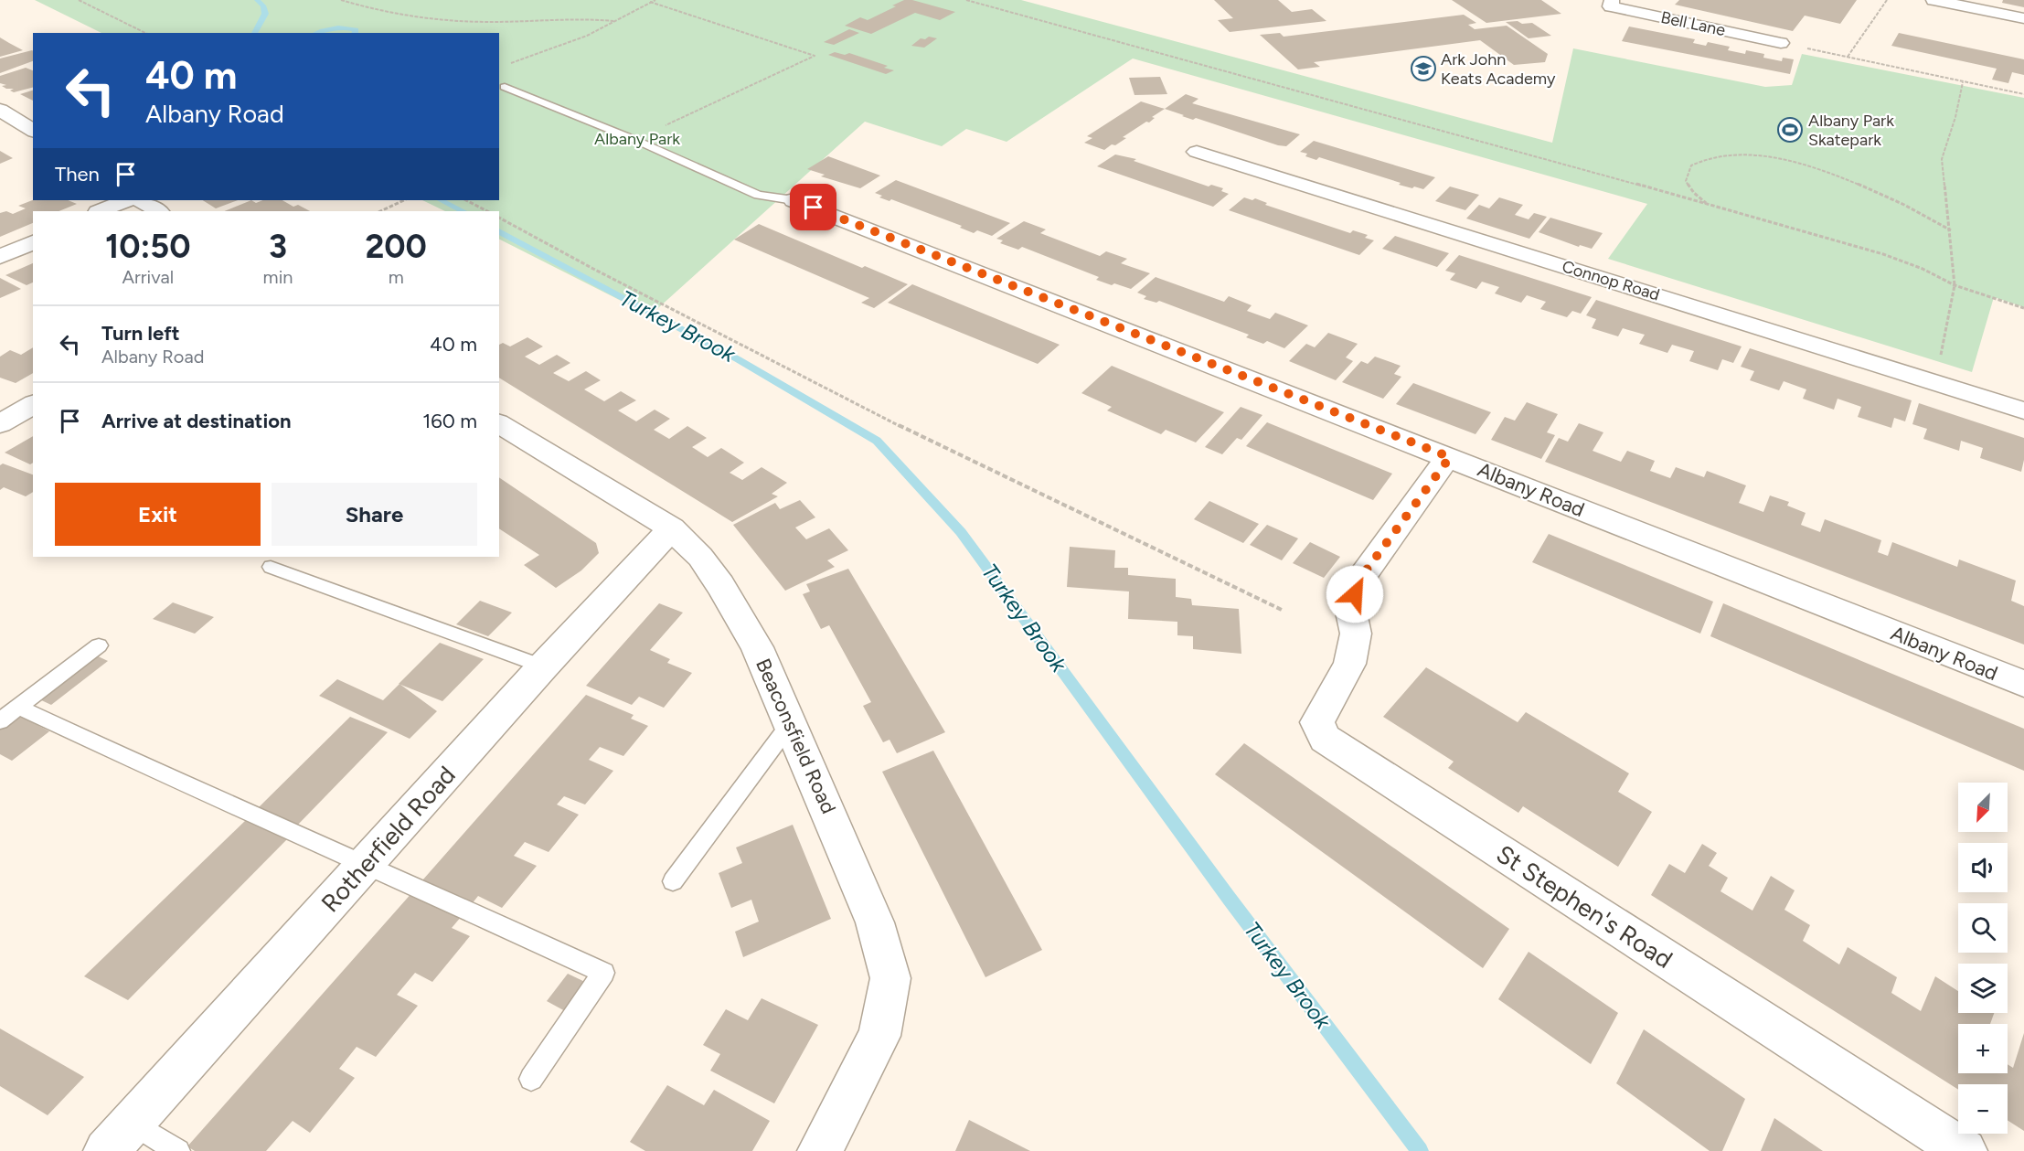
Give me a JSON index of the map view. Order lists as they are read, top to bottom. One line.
{"streets":{"street":["Bell Lane","Connop Road","Albany Road","Beaconsfield Road","Rotherfield Road","St Stephen's Road"]},"crossings":[["Albany Road","St Stephen's Road"],["Beaconsfield Road","Rotherfield Road"]],"water":["Turkey Brook"],"parks":["Albany Park"],"places":{"school or university":["Ark John Keats Academy"],"sports":["Albany Park Skatepark"]},"north":"bottom left","page":{"turn":["40 m","Albany Road"],"then":"Then","eta":["10:50","Arrival","3","min","200","m"],"list":[{"name":"Turn left","note":"Albany Road","value":"40 m"},{"name":"Arrive at destination","value":"160 m"}],"buttons":["Exit","Share"],"map_buttons":["+","−"]}}
